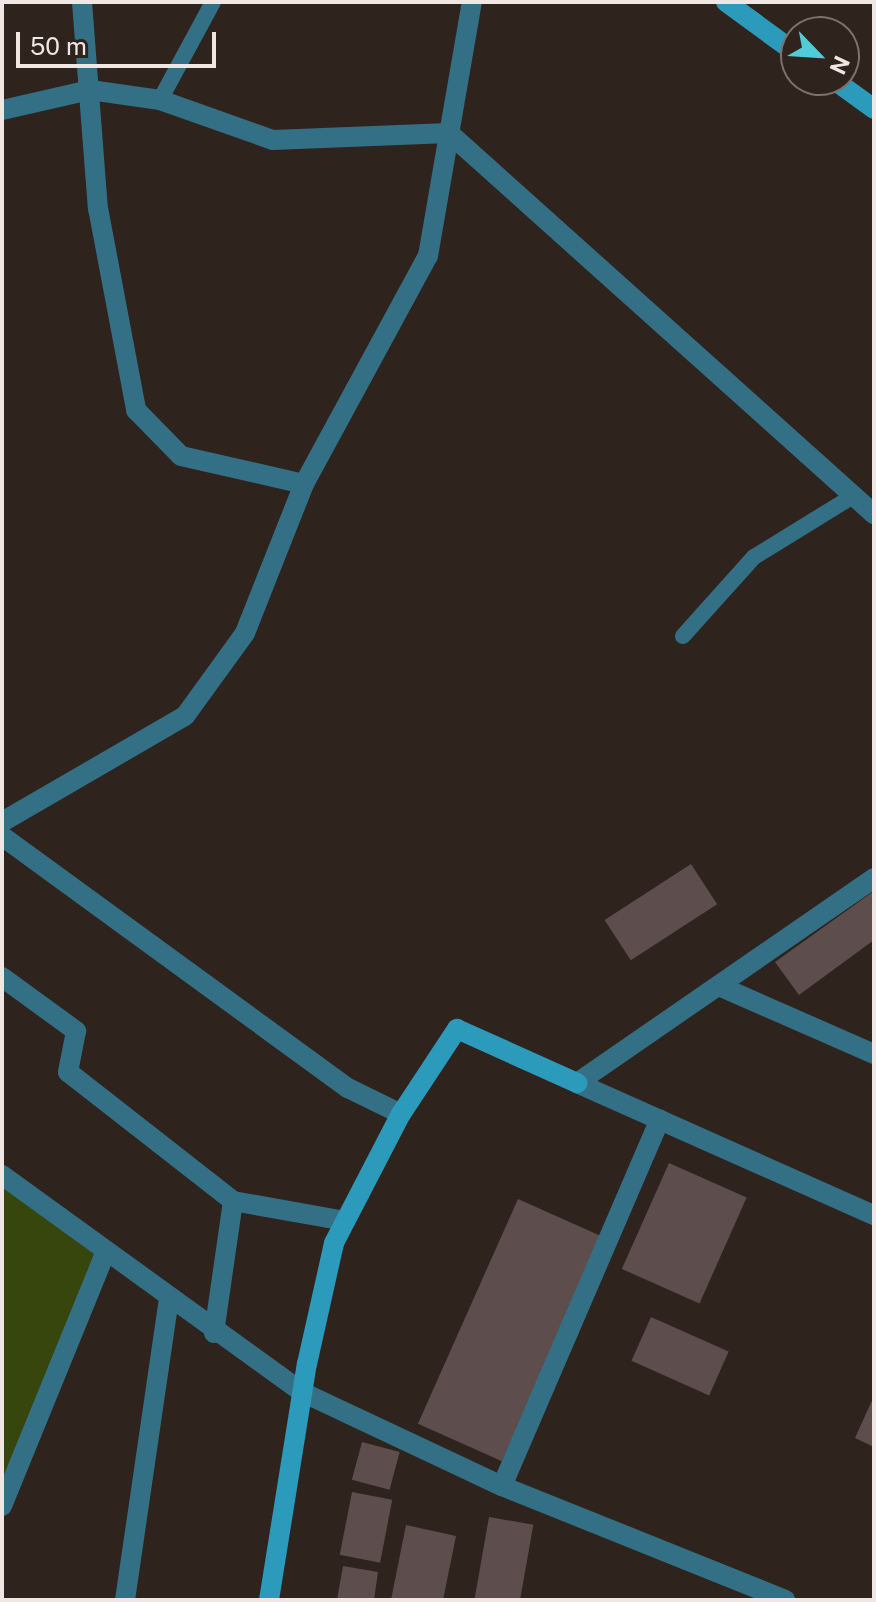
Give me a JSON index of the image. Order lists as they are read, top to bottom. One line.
{"scale_bar":"50 m","north":"bottom right"}
